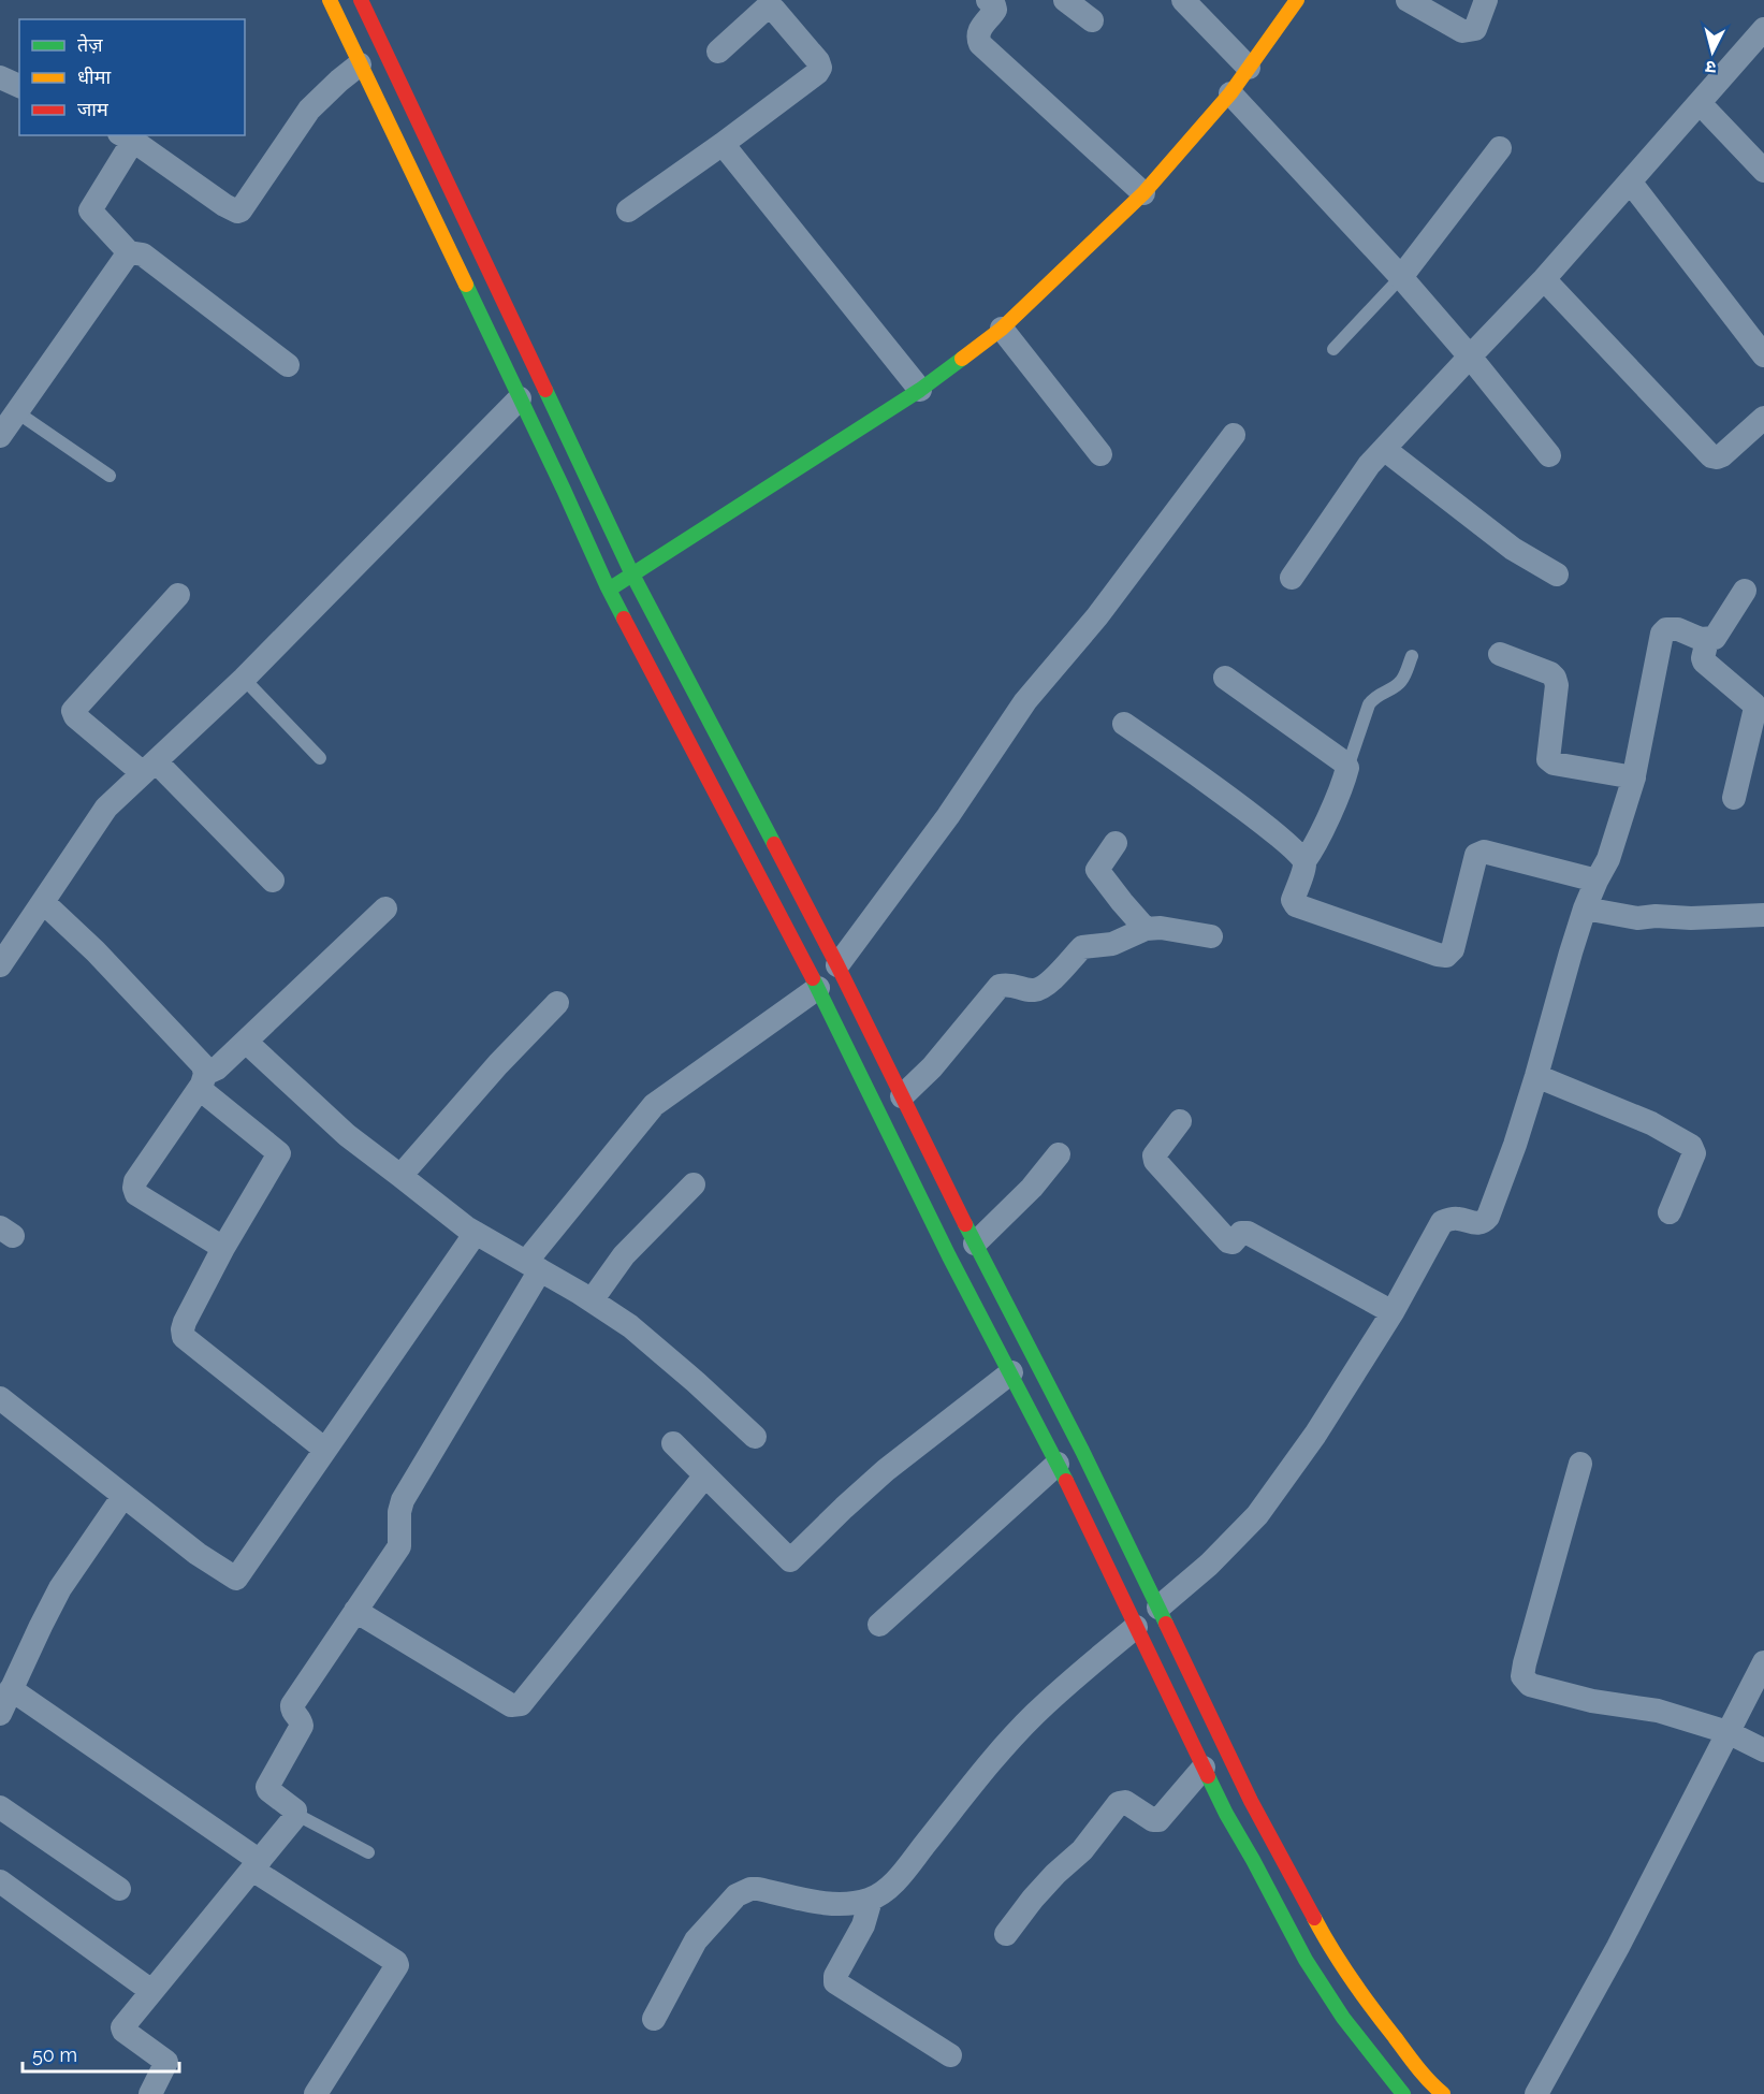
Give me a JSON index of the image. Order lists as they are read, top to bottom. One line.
{"legend":["तेज़","धीमा","जाम"],"scale_bar":"50 m","north":"bottom"}
